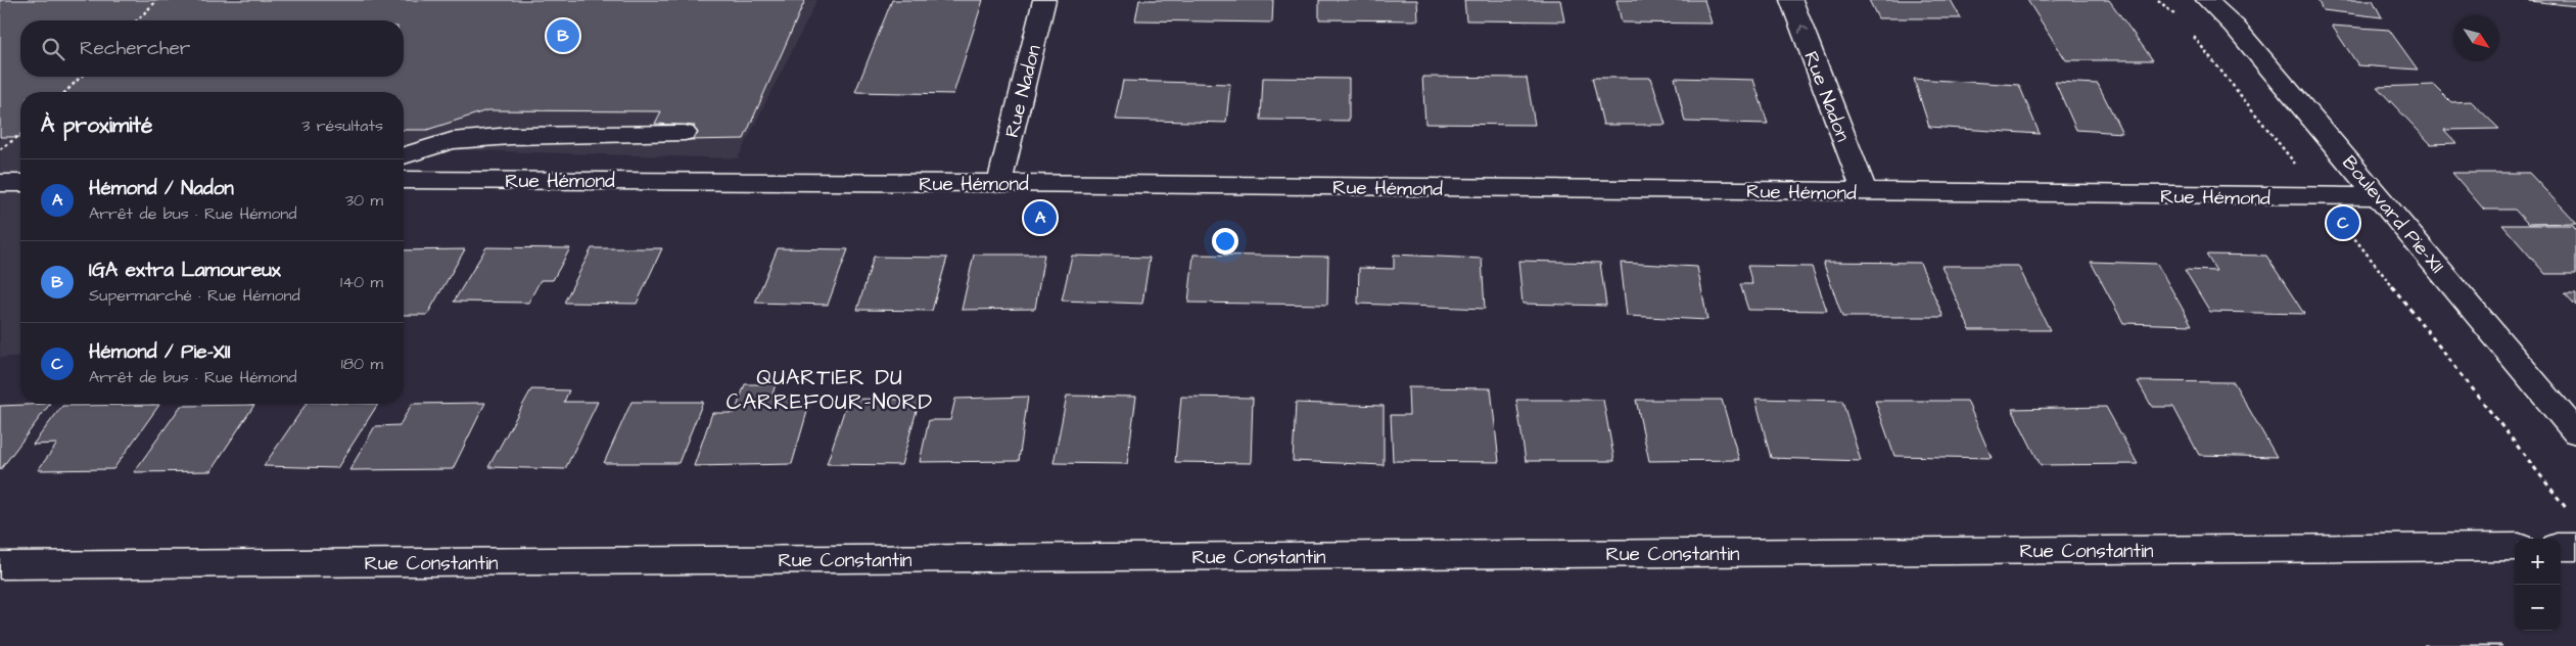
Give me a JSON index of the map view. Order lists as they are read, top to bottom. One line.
{"streets":{"street":["Rue Nadon","Rue Hémond","Boulevard Pie-XII","Rue Constantin"]},"crossings":[["Rue Nadon","Rue Hémond"],["Rue Hémond","Boulevard Pie-XII"]],"one_way":["Rue Nadon"],"districts":["QUARTIER DU CARREFOUR-NORD"],"north":"bottom right","page":{"pins":["B","A","C"],"search":"Rechercher","heading":["À proximité","3 résultats"],"list":[{"mark":"A","name":"Hémond / Nadon","note":"Arrêt de bus · Rue Hémond","value":"30 m"},{"mark":"B","name":"IGA extra Lamoureux","note":"Supermarché · Rue Hémond","value":"140 m"},{"mark":"C","name":"Hémond / Pie-XII","note":"Arrêt de bus · Rue Hémond","value":"180 m"}],"map_buttons":["+","−"]}}
